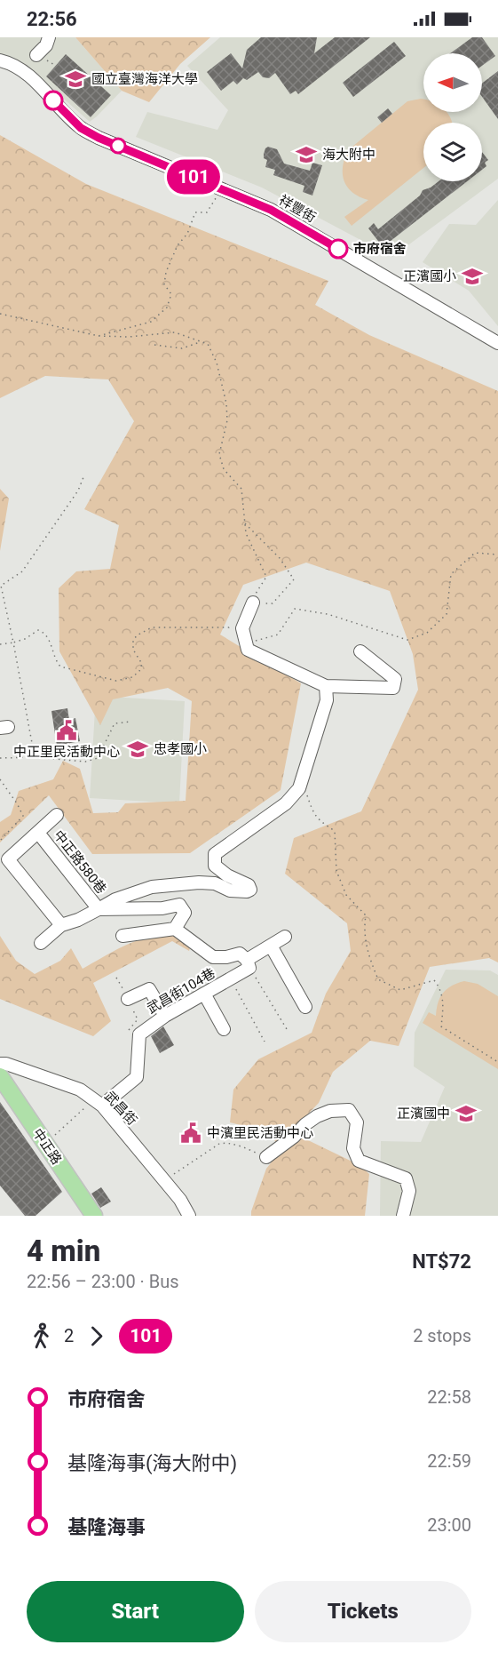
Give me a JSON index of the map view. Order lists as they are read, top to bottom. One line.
{"streets":{"main road":["中正路"],"street":["祥豐街","中正路580巷","武昌街104巷","武昌街"]},"crossings":[["武昌街104巷","武昌街"]],"places":{"school or university":["國立臺灣海洋大學","海大附中","正濱國小","忠孝國小","正濱國中"],"other":["市府宿舍"],"public building":["中正里民活動中心","中濱里民活動中心"]},"lines":["bus line 101"],"north":"left","page":{"status":"22:56","on_map":"101","heading":["4 min","22:56 – 23:00 · Bus","NT$72"],"legs":["2","101","2 stops"],"list":[{"name":"市府宿舍","value":"22:58"},{"name":"基隆海事(海大附中)","value":"22:59"},{"name":"基隆海事","value":"23:00"}],"buttons":["Start","Tickets"]}}
